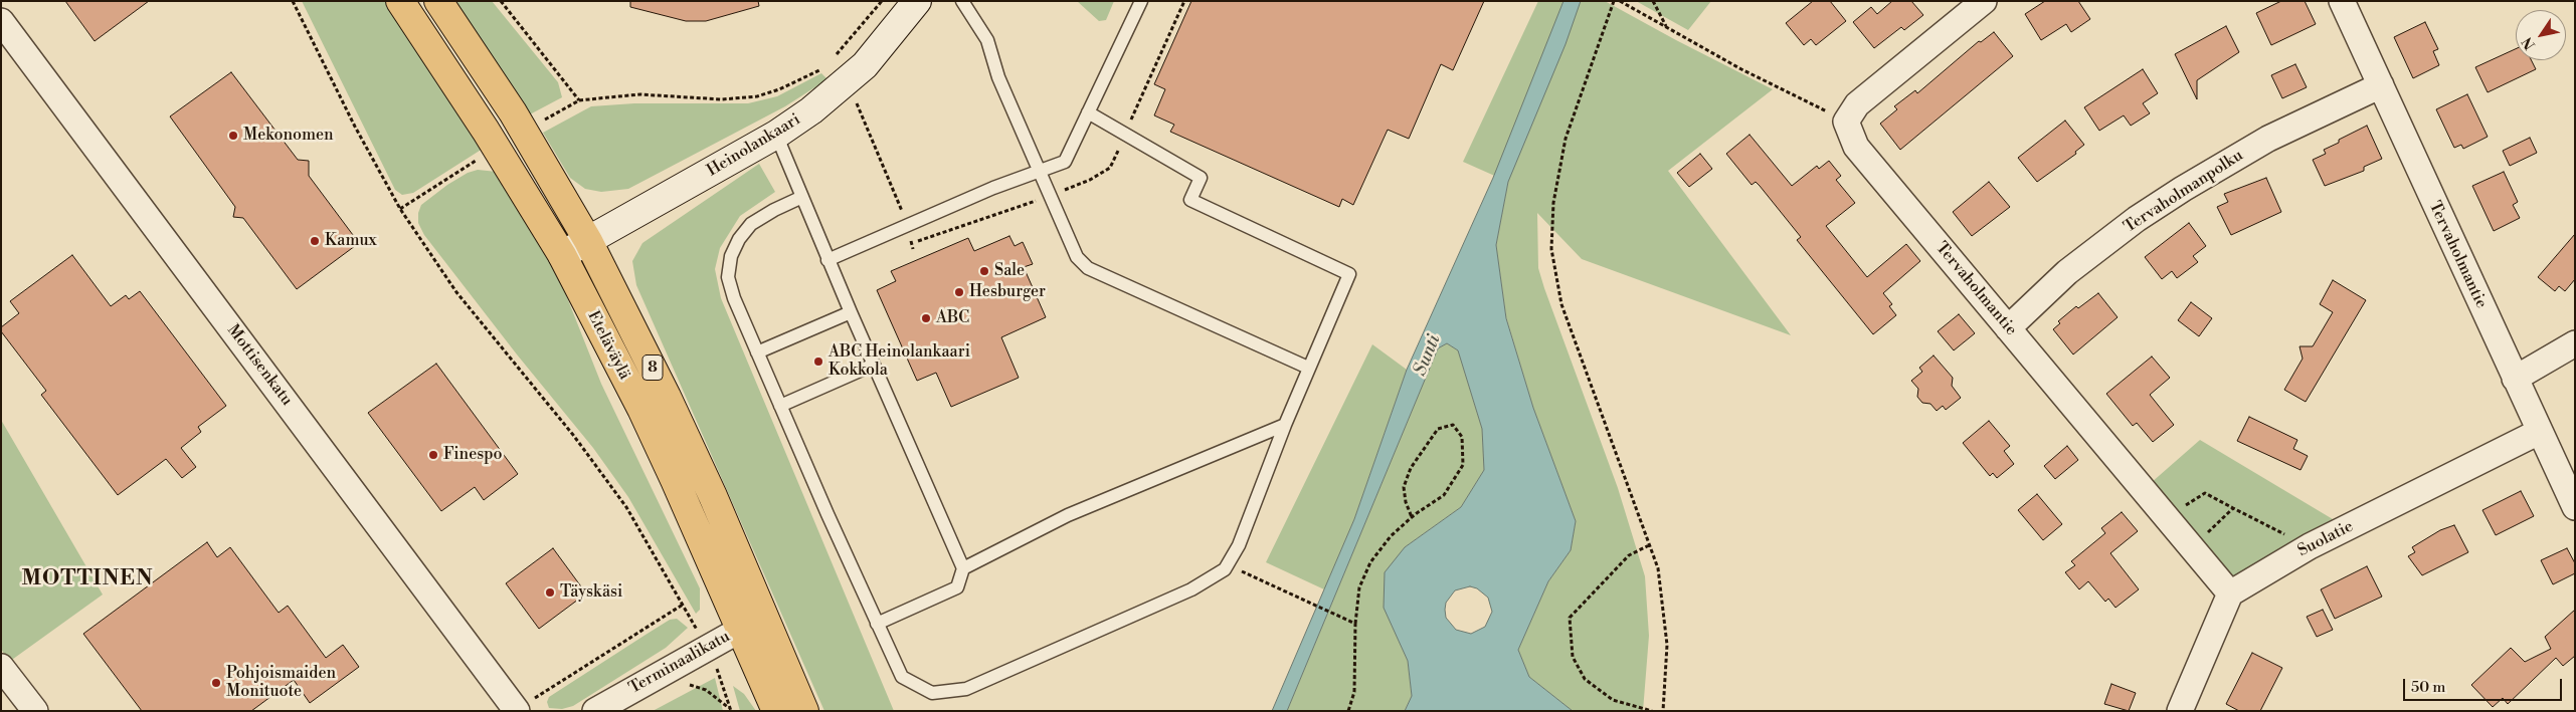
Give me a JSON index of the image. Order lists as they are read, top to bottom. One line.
{"streets":{"highway":["Eteläväylä","8"],"street":["Heinolankaari","Tervaholmanpolku","Tervaholmantie","Mottisenkatu","Suolatie","Terminaalikatu"]},"crossings":[["Heinolankaari","Eteläväylä"],["Tervaholmanpolku","Tervaholmantie"],["Tervaholmantie","Suolatie"],["Eteläväylä","Terminaalikatu"]],"districts":["MOTTINEN"],"water":["Sunti"],"places":["Mekonomen","Kamux","Sale","Hesburger","ABC","ABC Heinolankaari Kokkola","Finespo","Täyskäsi","Pohjoismaiden Monituote"],"scale_bar":"50 m","north":"bottom left"}
